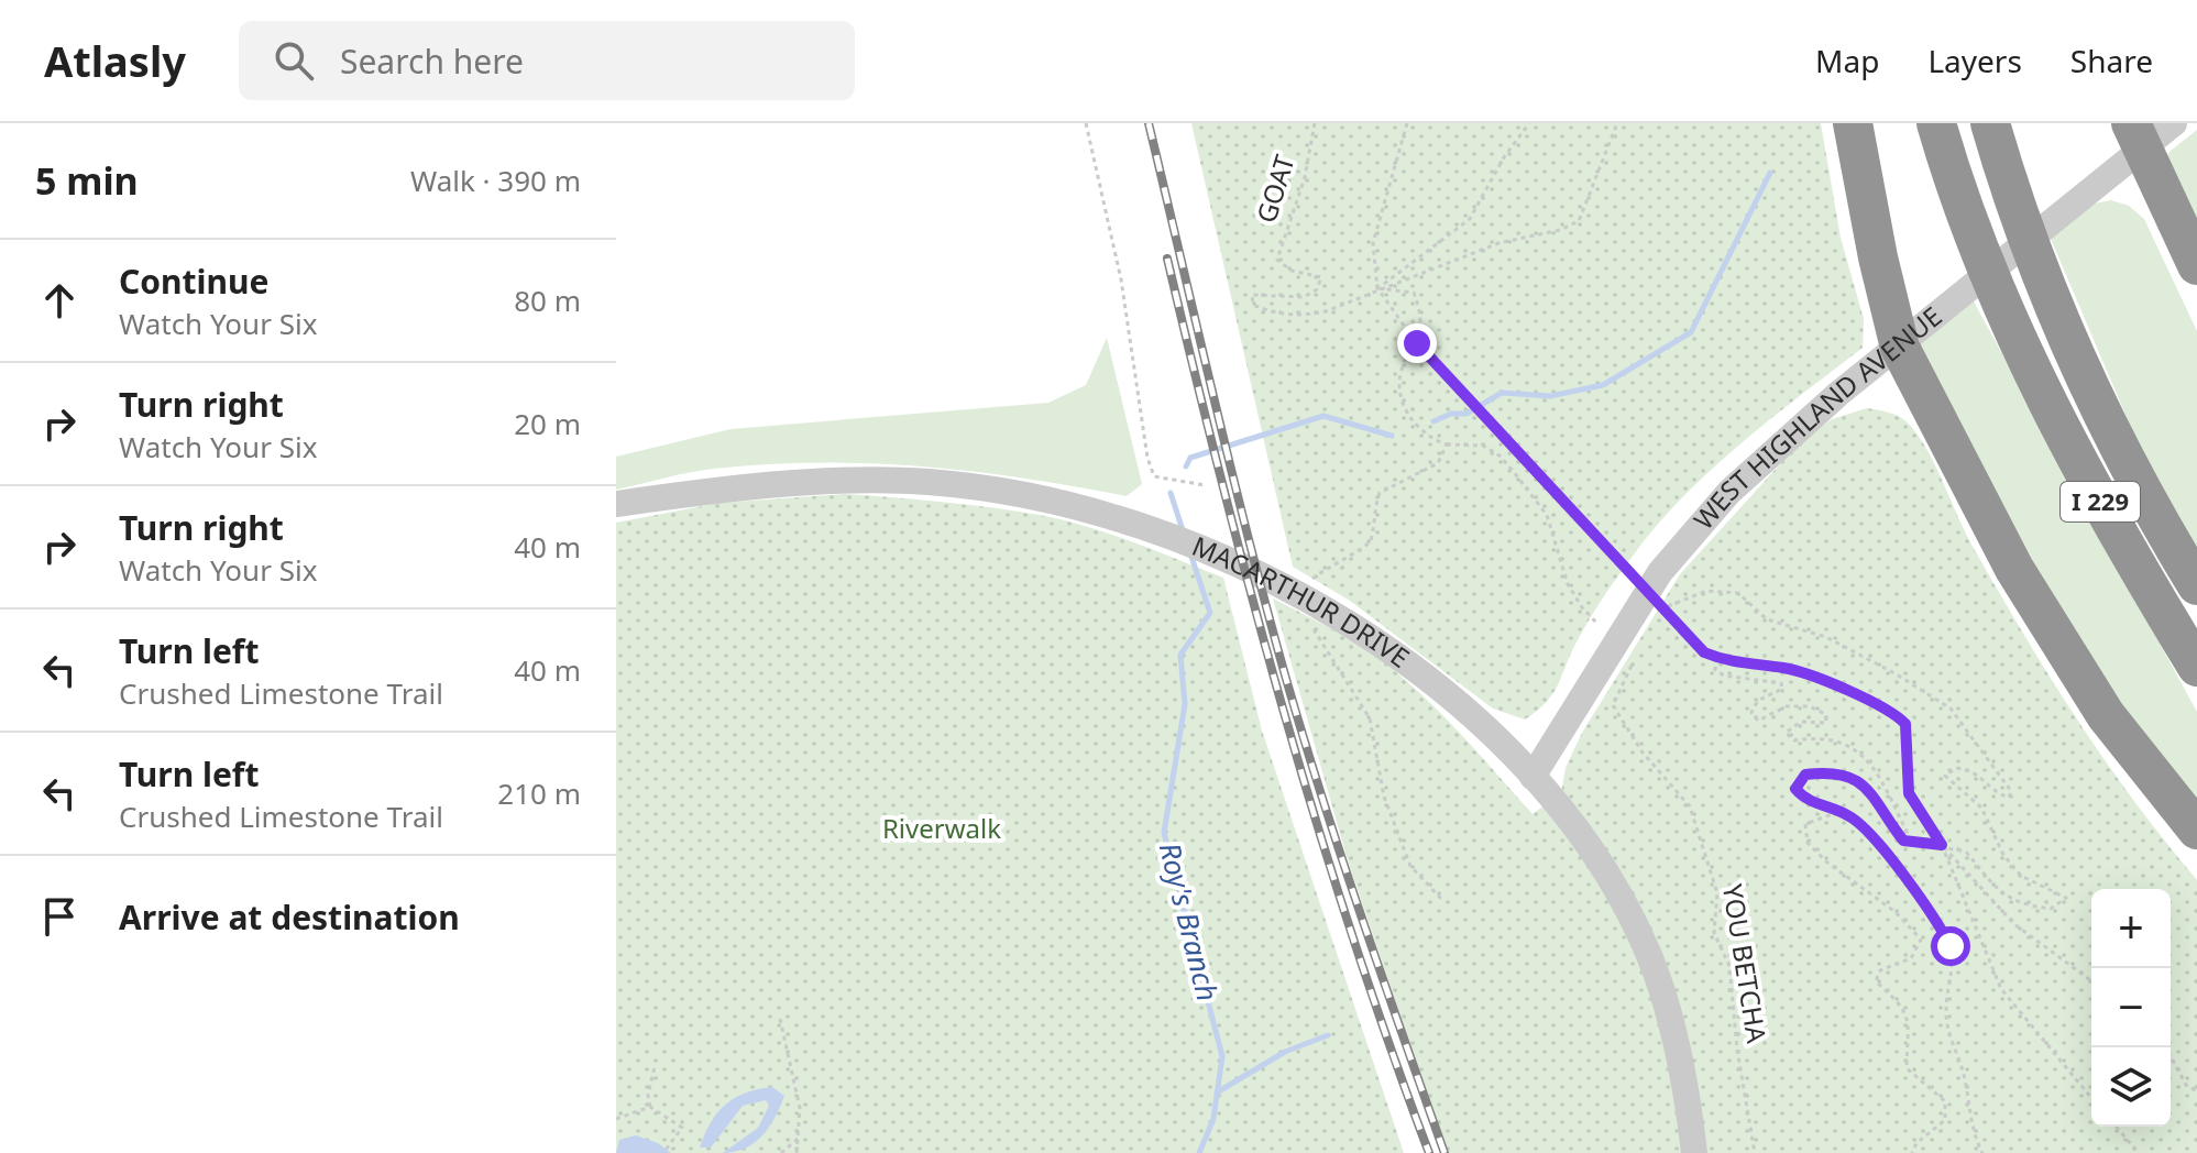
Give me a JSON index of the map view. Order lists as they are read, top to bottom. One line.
{"streets":{"highway":["I 229"],"street":["WEST HIGHLAND AVENUE","MACARTHUR DRIVE"],"path":["GOAT","YOU BETCHA"]},"crossings":[["WEST HIGHLAND AVENUE","MACARTHUR DRIVE"],["WEST HIGHLAND AVENUE","YOU BETCHA"]],"water":["Roy's Branch"],"parks":["Riverwalk"],"page":{"header":"Atlasly","search":"Search here","nav":["Map","Layers","Share"],"heading":["5 min","Walk · 390 m"],"list":[["Continue","Watch Your Six","80 m"],["Turn right","Watch Your Six","20 m"],["Turn right","Watch Your Six","40 m"],["Turn left","Crushed Limestone Trail","40 m"],["Turn left","Crushed Limestone Trail","210 m"],"Arrive at destination"],"map_buttons":["+","−"]}}
